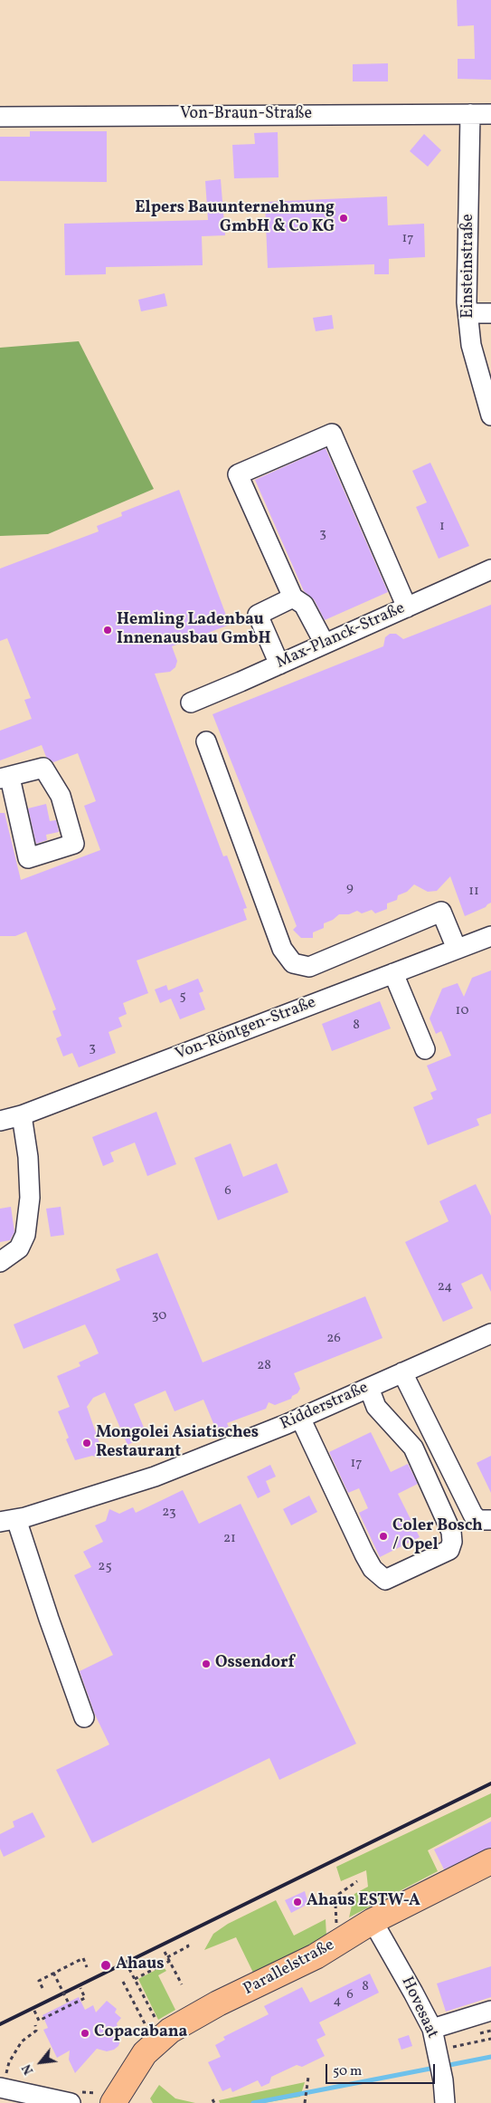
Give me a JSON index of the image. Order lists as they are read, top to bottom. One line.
{"streets":{"main road":["Parallelstraße"],"street":["Von-Braun-Straße","Einsteinstraße","Max-Planck-Straße","Von-Röntgen-Straße","Ridderstraße","Hovesaat"]},"crossings":[["Von-Braun-Straße","Einsteinstraße"],["Parallelstraße","Hovesaat"]],"places":["Elpers Bauunternehmung GmbH & Co KG","Hemling Ladenbau Innenausbau GmbH","Mongolei Asiatisches Restaurant","Coler Bosch / Opel","Ossendorf","Ahaus ESTW-A","Ahaus","Copacabana"],"house_numbers":["17","1","3","9","11","5","10","8","3","6","24","30","26","28","17","23","21","25","8","6","4"],"scale_bar":"50 m","north":"bottom left"}
